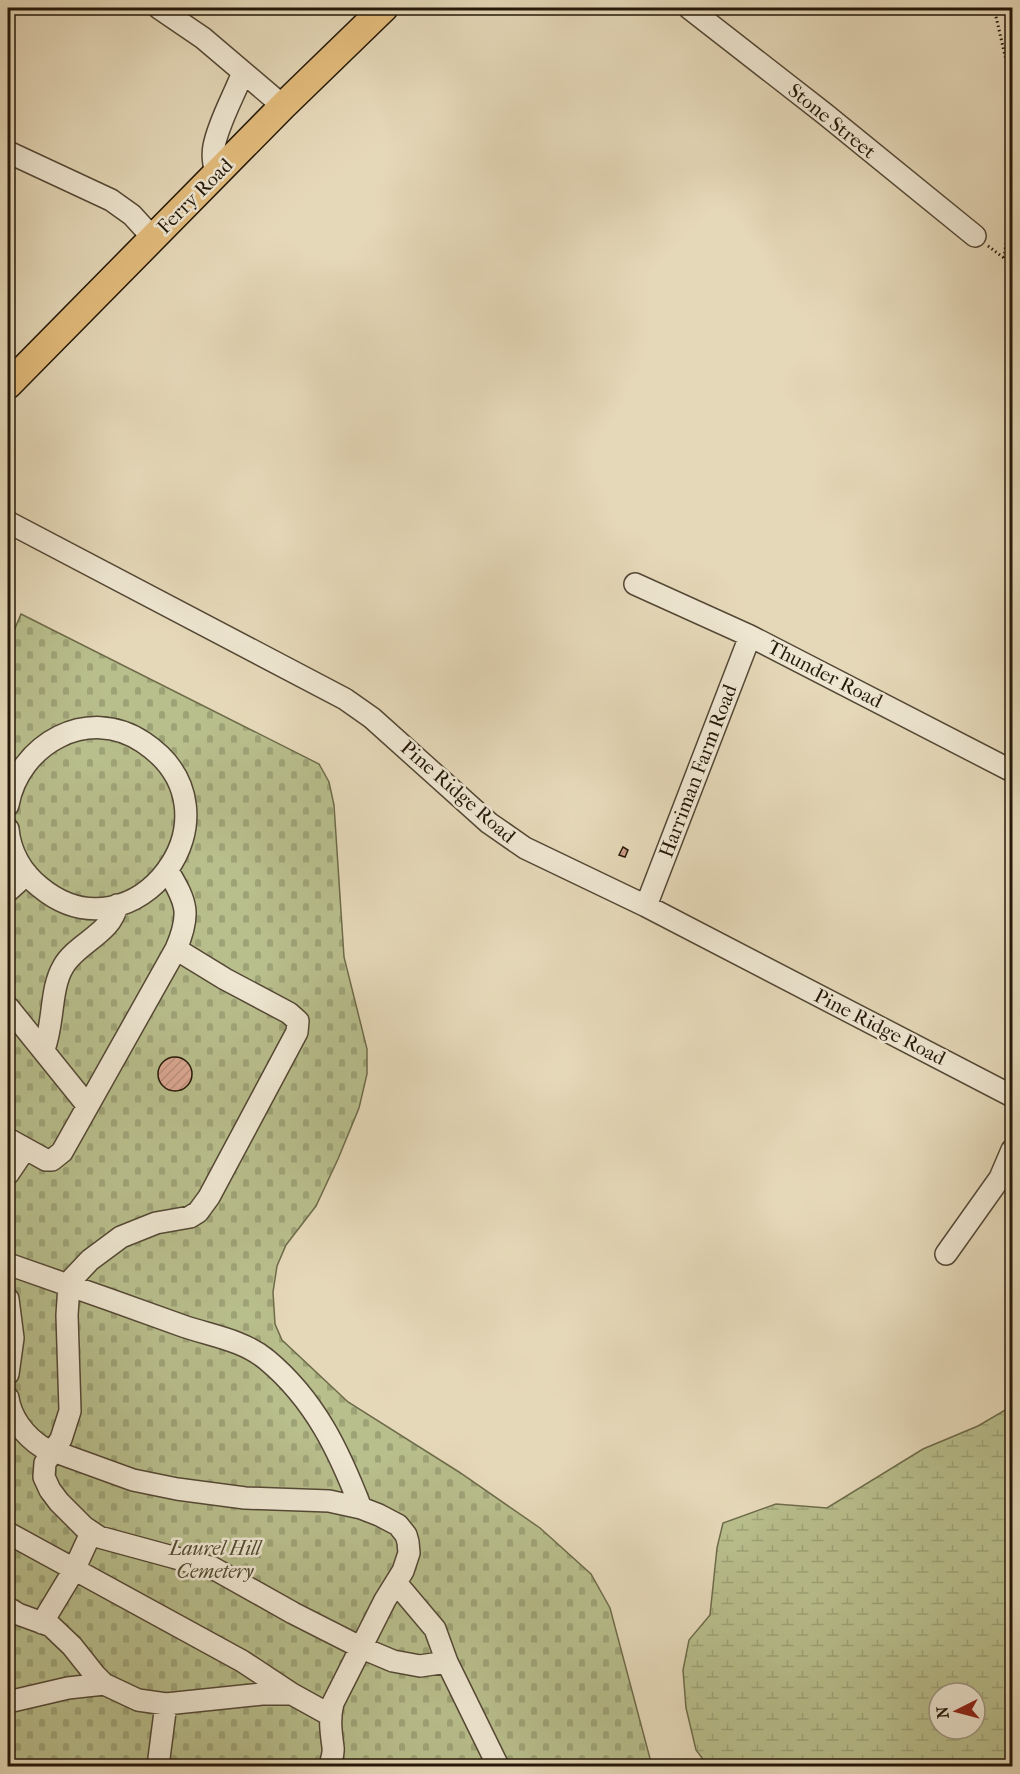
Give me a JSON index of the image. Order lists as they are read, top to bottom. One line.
{"streets":{"main road":["Ferry Road"],"street":["Stone Street","Thunder Road","Harriman Farm Road","Pine Ridge Road"]},"crossings":[["Thunder Road","Harriman Farm Road"],["Harriman Farm Road","Pine Ridge Road"]],"parks":["Laurel Hill Cemetery"],"north":"left"}
